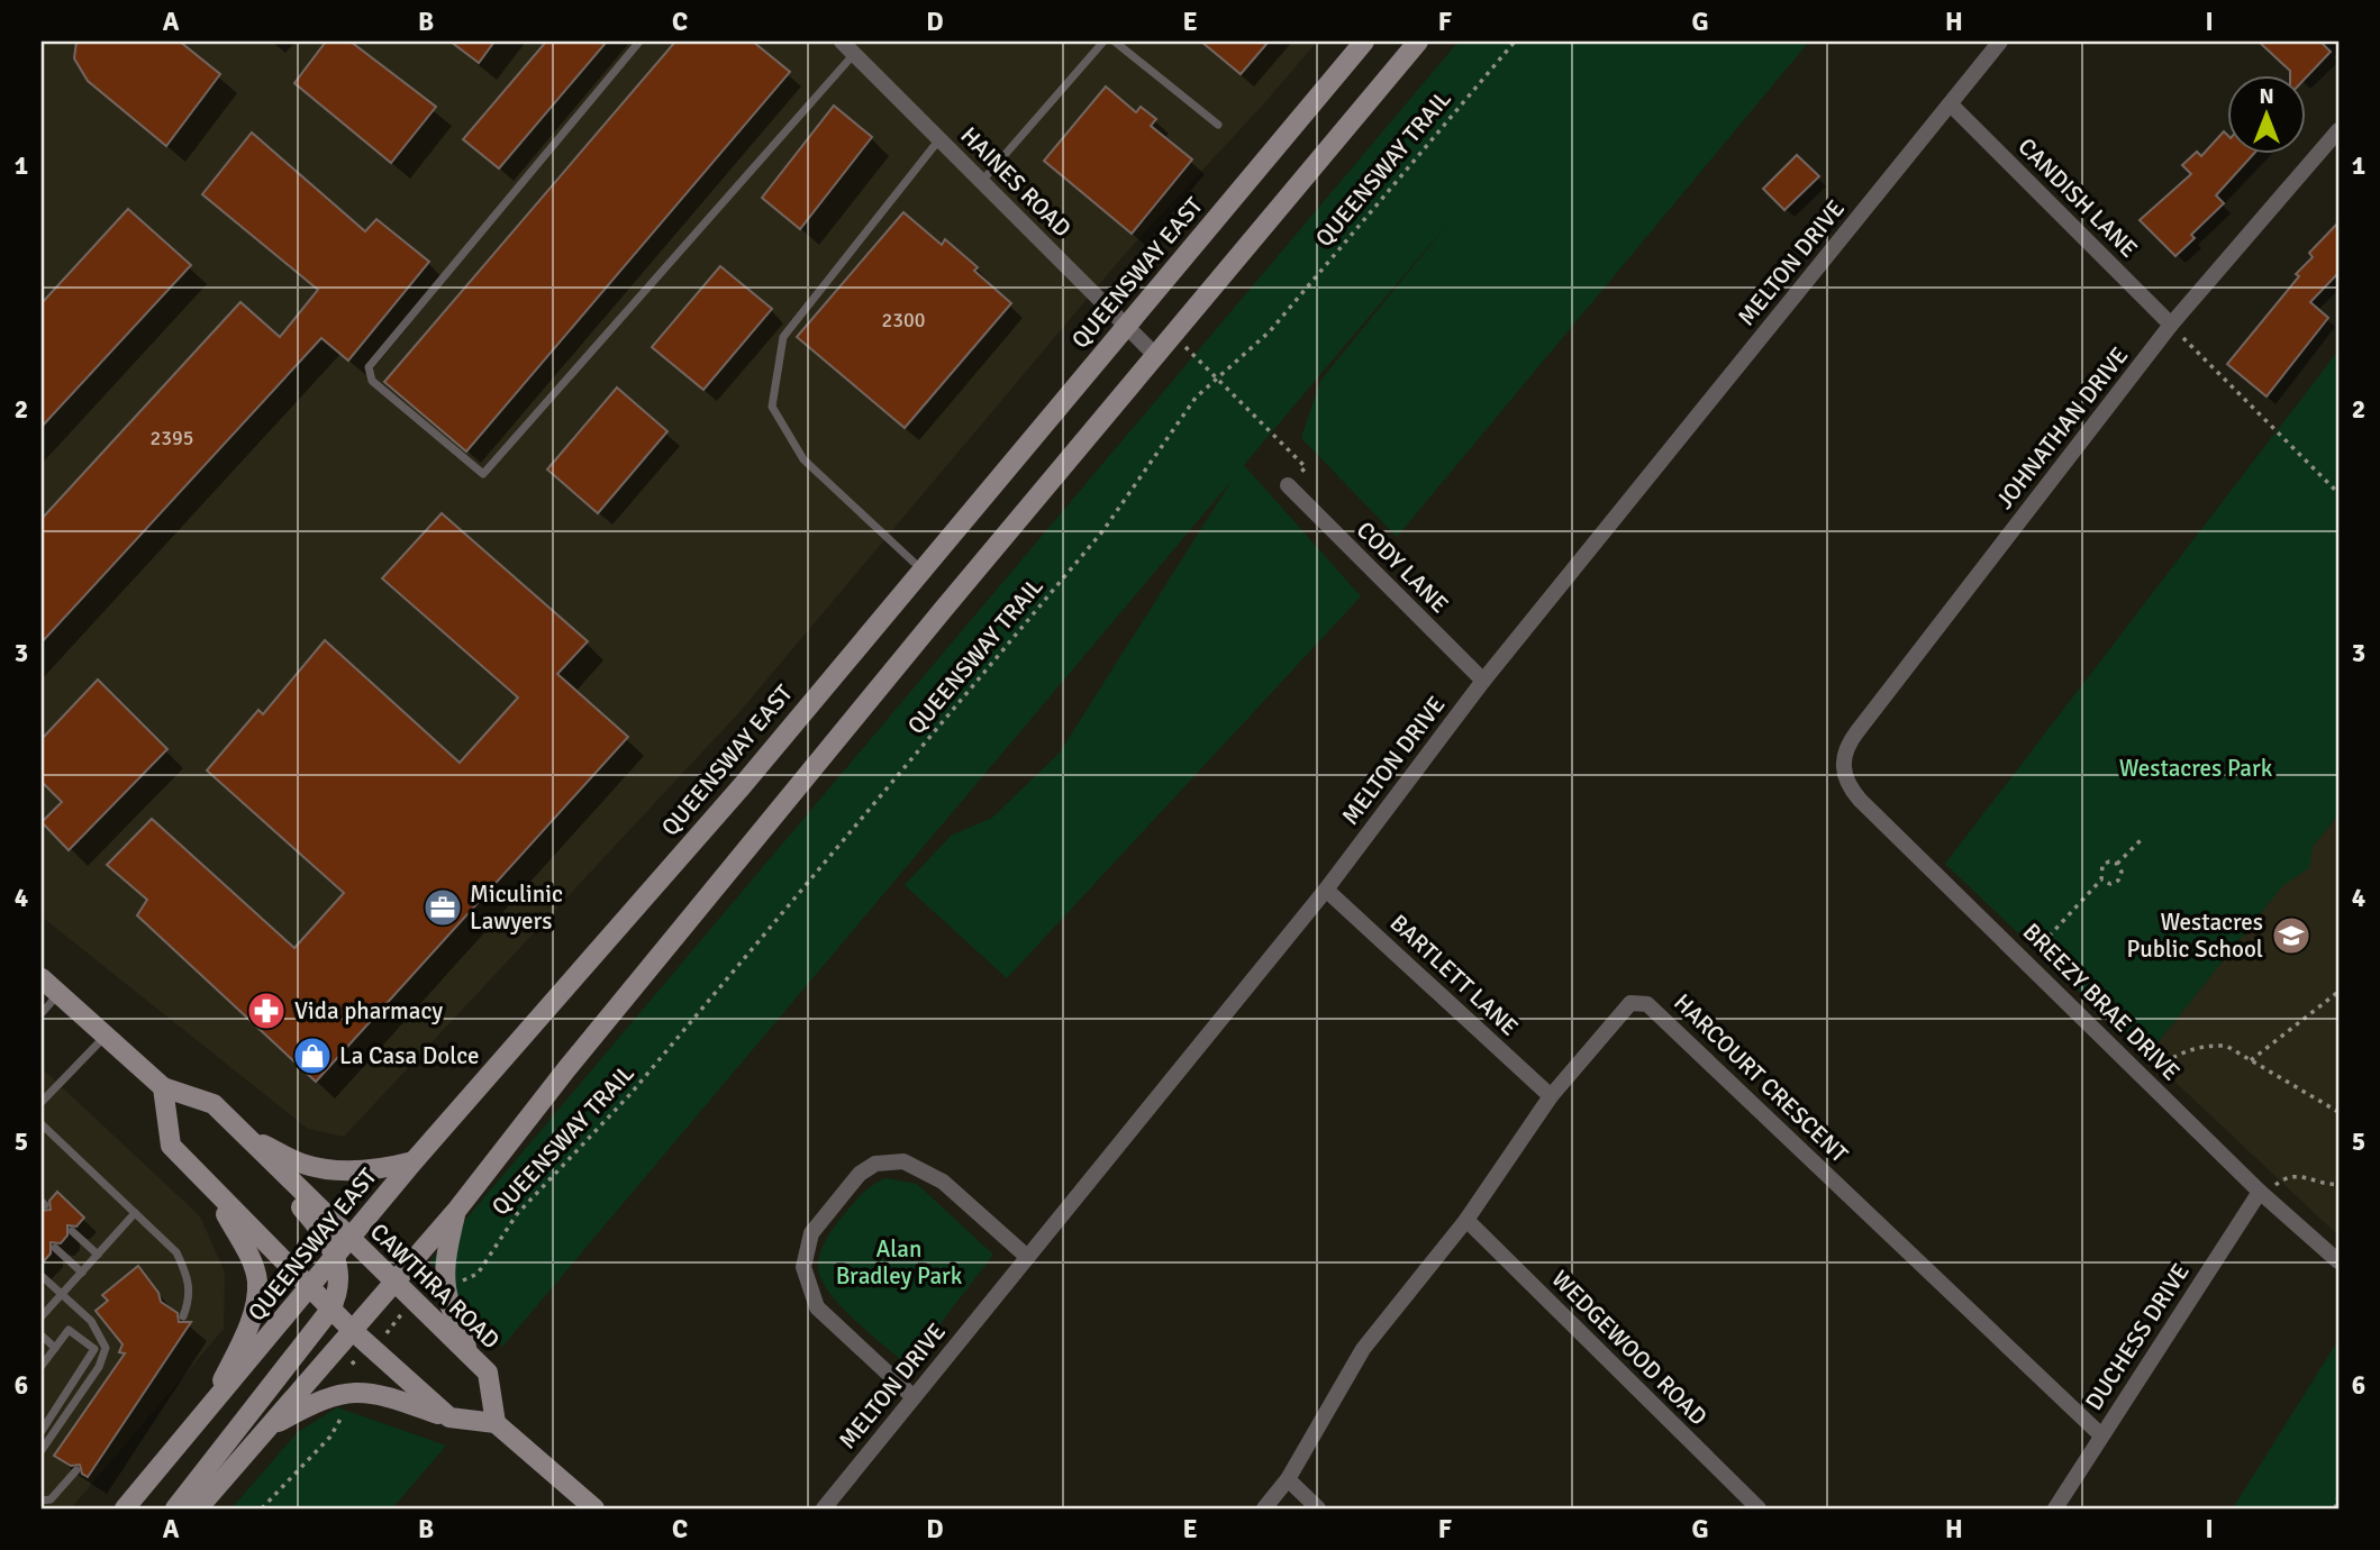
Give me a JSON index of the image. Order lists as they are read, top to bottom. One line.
{"streets":{"main road":["QUEENSWAY EAST","CAWTHRA ROAD"],"street":["HAINES ROAD","CANDISH LANE","MELTON DRIVE","JOHNATHAN DRIVE","CODY LANE","BARTLETT LANE","BREEZY BRAE DRIVE","HARCOURT CRESCENT","DUCHESS DRIVE","WEDGEWOOD ROAD"],"path":["QUEENSWAY TRAIL"]},"crossings":[["HAINES ROAD","QUEENSWAY EAST"],["CANDISH LANE","MELTON DRIVE"],["CANDISH LANE","JOHNATHAN DRIVE"],["MELTON DRIVE","CODY LANE"],["MELTON DRIVE","BARTLETT LANE"],["QUEENSWAY EAST","CAWTHRA ROAD"],["JOHNATHAN DRIVE","BREEZY BRAE DRIVE"],["BARTLETT LANE","HARCOURT CRESCENT"],["BREEZY BRAE DRIVE","DUCHESS DRIVE"],["HARCOURT CRESCENT","DUCHESS DRIVE"],["HARCOURT CRESCENT","WEDGEWOOD ROAD"]],"parks":["Westacres Park","Alan Bradley Park"],"places":{"office":["Miculinic Lawyers"],"school or university":["Westacres Public School"],"pharmacy":["Vida pharmacy"],"shop":["La Casa Dolce"]},"house_numbers":["2300","2395"],"north":"top","grid":{"columns":["A","B","C","D","E","F","G","H","I"],"rows":["1","2","3","4","5","6"]}}
